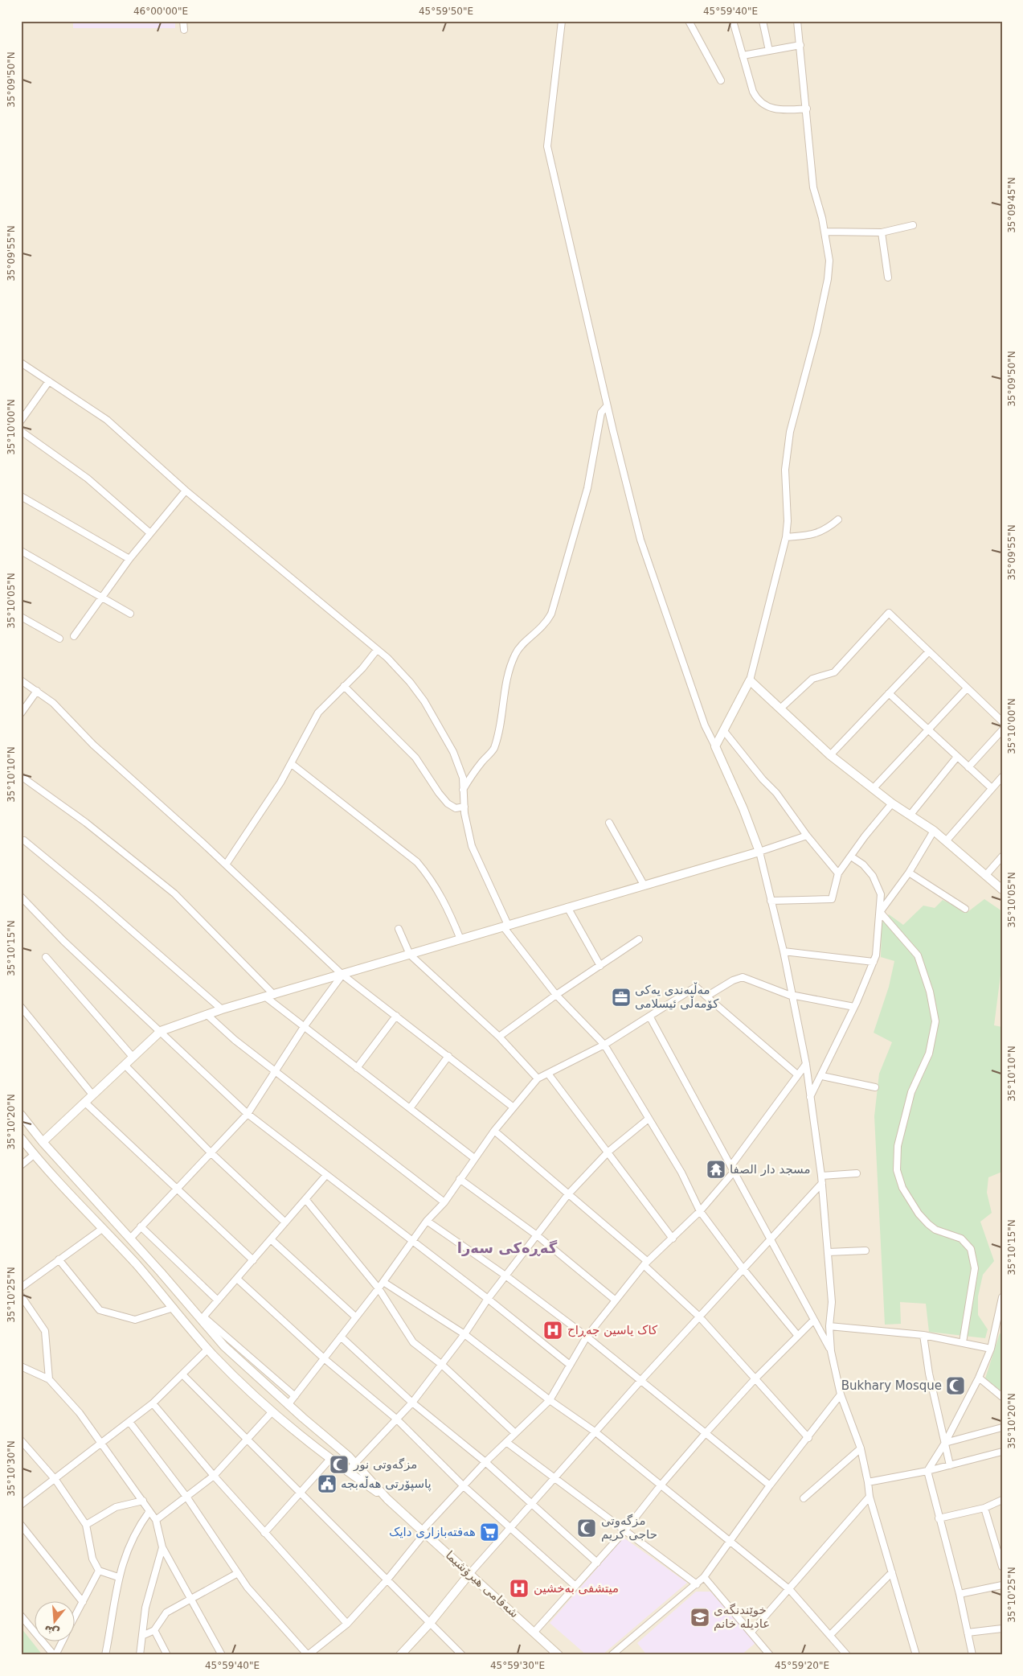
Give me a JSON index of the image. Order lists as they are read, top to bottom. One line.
{"streets":{"main road":["شەقامی هیرۆشیما"]},"districts":["گەڕەکی سەرا"],"places":{"office":["مەڵبەندی یەکی کۆمەڵی ئیسلامی"],"temple":["مسجد دار الصفا"],"hospital":["کاک یاسین جەڕاح","میتشفی بەخشین"],"mosque":["Bukhary Mosque","مزگەوتی نور","مزگە‌وتی حاجی كریم"],"public building":["پاسپۆرتی هەڵەبجە"],"supermarket":["هەفتەبازاری دایک"],"school or university":["خوێندنگەی عادیلە خانم"]},"north":"bottom","coordinates":["46°00'00\"E","45°59'50\"E","45°59'40\"E","35°09'50\"N","35°09'45\"N","35°09'55\"N","35°10'00\"N","35°10'05\"N","35°10'10\"N","35°10'15\"N","35°10'20\"N","35°10'25\"N","35°10'30\"N","45°59'30\"E","45°59'20\"E"]}
